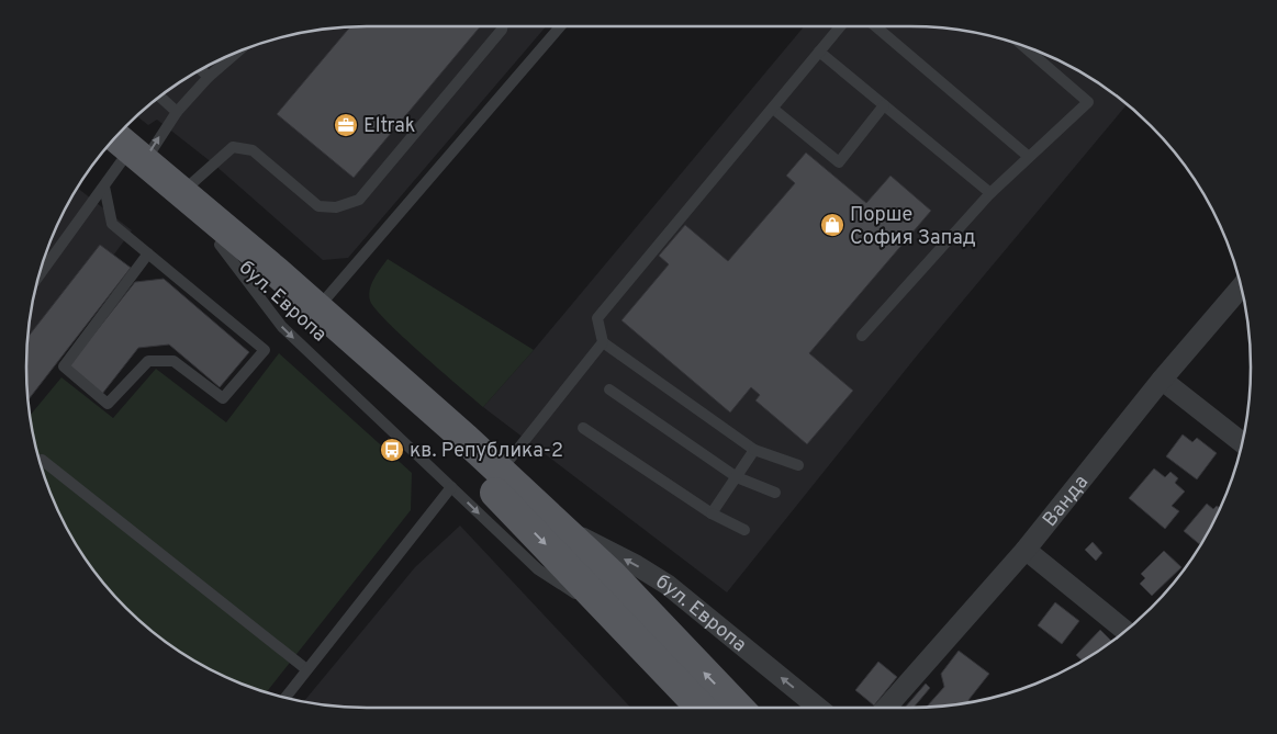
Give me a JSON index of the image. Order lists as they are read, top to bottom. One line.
{"streets":{"main road":["бул. Европа"],"street":["Ванда"]},"places":{"office":["Eltrak"],"shop":["Порше София Запад"],"bus stop":["кв. Република-2"]}}
